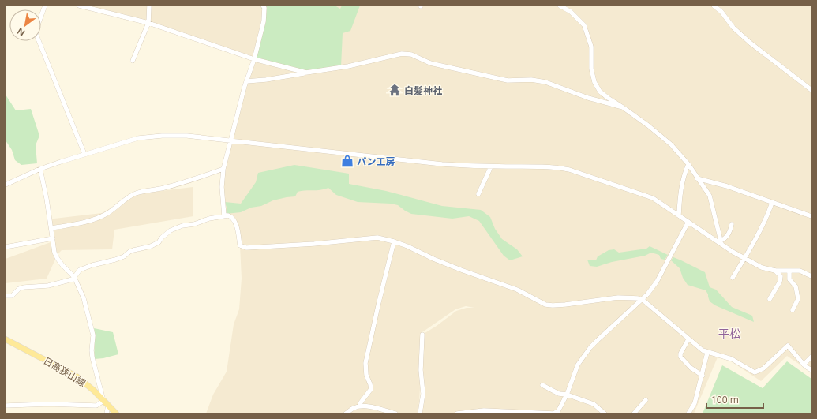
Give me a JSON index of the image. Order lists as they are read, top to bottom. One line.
{"streets":{"main road":["日高狭山線"]},"districts":["平松"],"places":{"temple":["白髪神社"],"shop":["パン工房"]},"scale_bar":"100 m","north":"bottom left"}
